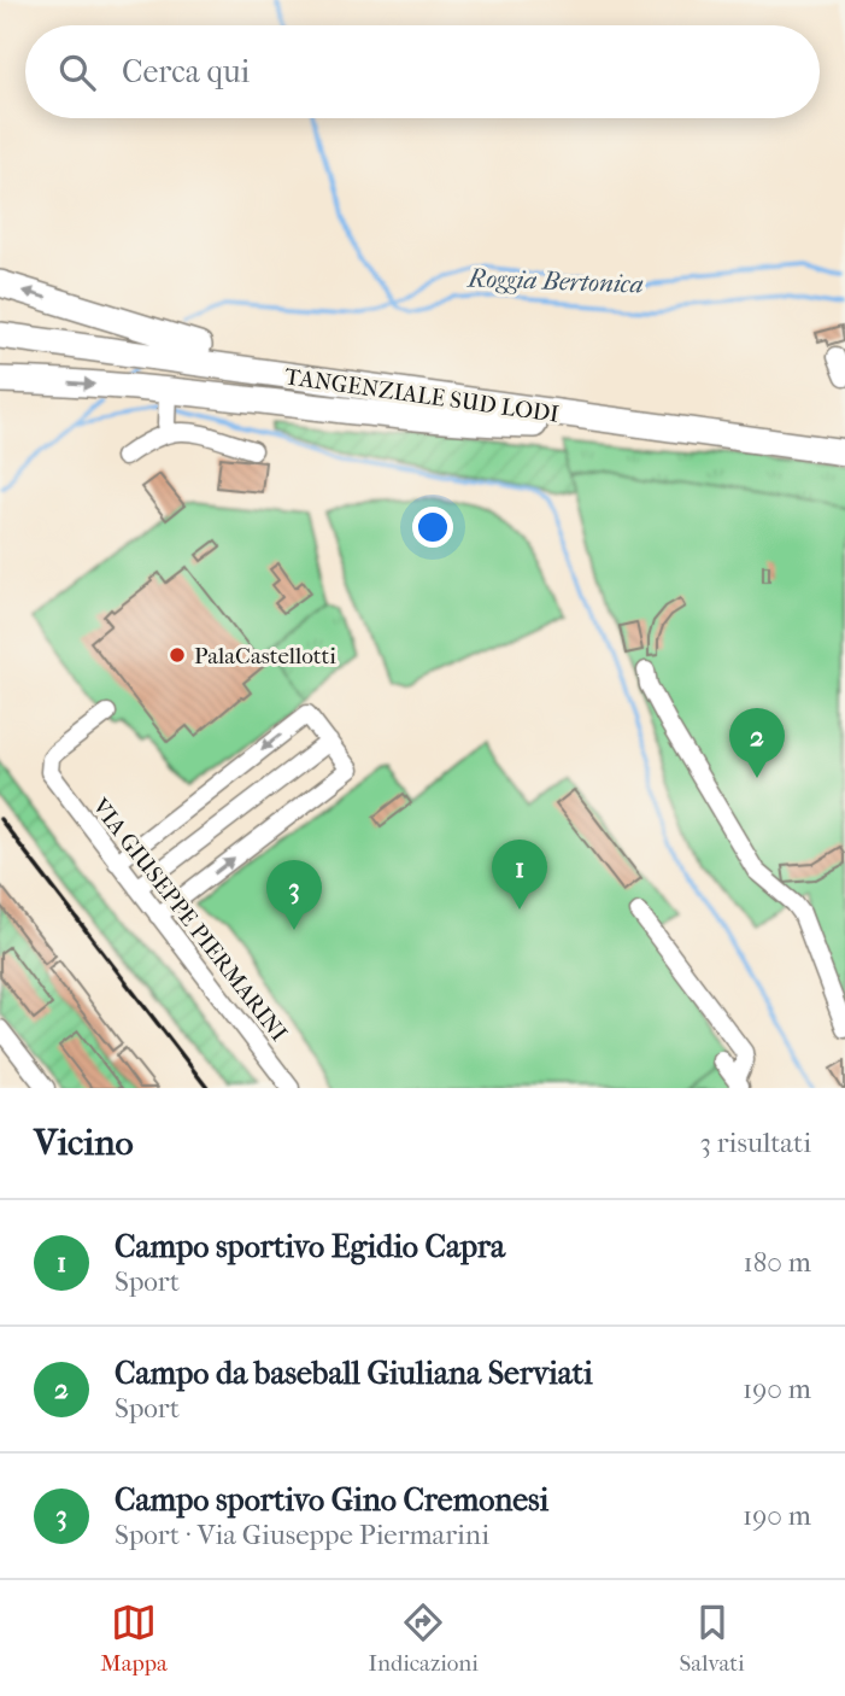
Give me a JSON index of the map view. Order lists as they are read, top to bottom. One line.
{"streets":{"highway":["TANGENZIALE SUD LODI"],"street":["VIA GIUSEPPE PIERMARINI"]},"water":["Roggia Bertonica"],"places":["PalaCastellotti"],"page":{"search":"Cerca qui","pins":["2","1","3"],"heading":["Vicino","3 risultati"],"list":[{"mark":"1","name":"Campo sportivo Egidio Capra","note":"Sport","value":"180 m"},{"mark":"2","name":"Campo da baseball Giuliana Serviati","note":"Sport","value":"190 m"},{"mark":"3","name":"Campo sportivo Gino Cremonesi","note":"Sport · Via Giuseppe Piermarini","value":"190 m"}],"nav":["Mappa","Indicazioni","Salvati"]}}
